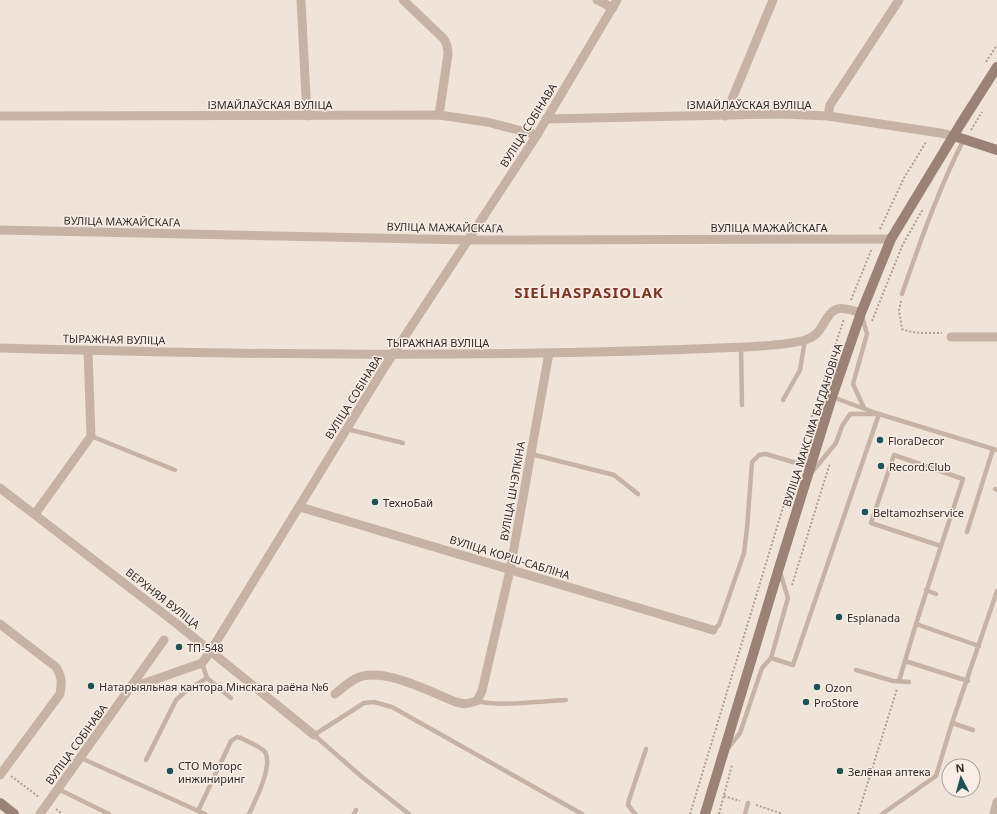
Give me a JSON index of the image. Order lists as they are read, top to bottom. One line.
{"streets":{"main road":["ІЗМАЙЛАЎСКАЯ ВУЛІЦА","ВУЛІЦА МАКСІМА БАГДАНОВІЧА"],"street":["ВУЛІЦА СОБІНАВА","ВУЛІЦА МАЖАЙСКАГА","ТЫРАЖНАЯ ВУЛІЦА","ВУЛІЦА ШЧЭПКІНА","ВУЛІЦА КОРШ-САБЛІНА","ВЕРХНЯЯ ВУЛІЦА"]},"crossings":[["ІЗМАЙЛАЎСКАЯ ВУЛІЦА","ВУЛІЦА СОБІНАВА"],["ІЗМАЙЛАЎСКАЯ ВУЛІЦА","ВУЛІЦА МАКСІМА БАГДАНОВІЧА"],["ВУЛІЦА СОБІНАВА","ВУЛІЦА МАЖАЙСКАГА"],["ВУЛІЦА СОБІНАВА","ТЫРАЖНАЯ ВУЛІЦА"],["ВУЛІЦА СОБІНАВА","ВУЛІЦА КОРШ-САБЛІНА"],["ВУЛІЦА СОБІНАВА","ВЕРХНЯЯ ВУЛІЦА"],["ВУЛІЦА МАЖАЙСКАГА","ВУЛІЦА МАКСІМА БАГДАНОВІЧА"],["ТЫРАЖНАЯ ВУЛІЦА","ВУЛІЦА МАКСІМА БАГДАНОВІЧА"],["ТЫРАЖНАЯ ВУЛІЦА","ВУЛІЦА ШЧЭПКІНА"],["ВУЛІЦА ШЧЭПКІНА","ВУЛІЦА КОРШ-САБЛІНА"]],"districts":["SIEĹHASPASIOLAK"],"places":["FloraDecor","Record.Club","ТехноБай","Beltamozhservice","Esplanada","ТП-548","Натарыяльная кантора Мінскага раёна №6","Ozon","ProStore","СТО Моторс инжиниринг","Зелёная аптека"],"north":"top"}
